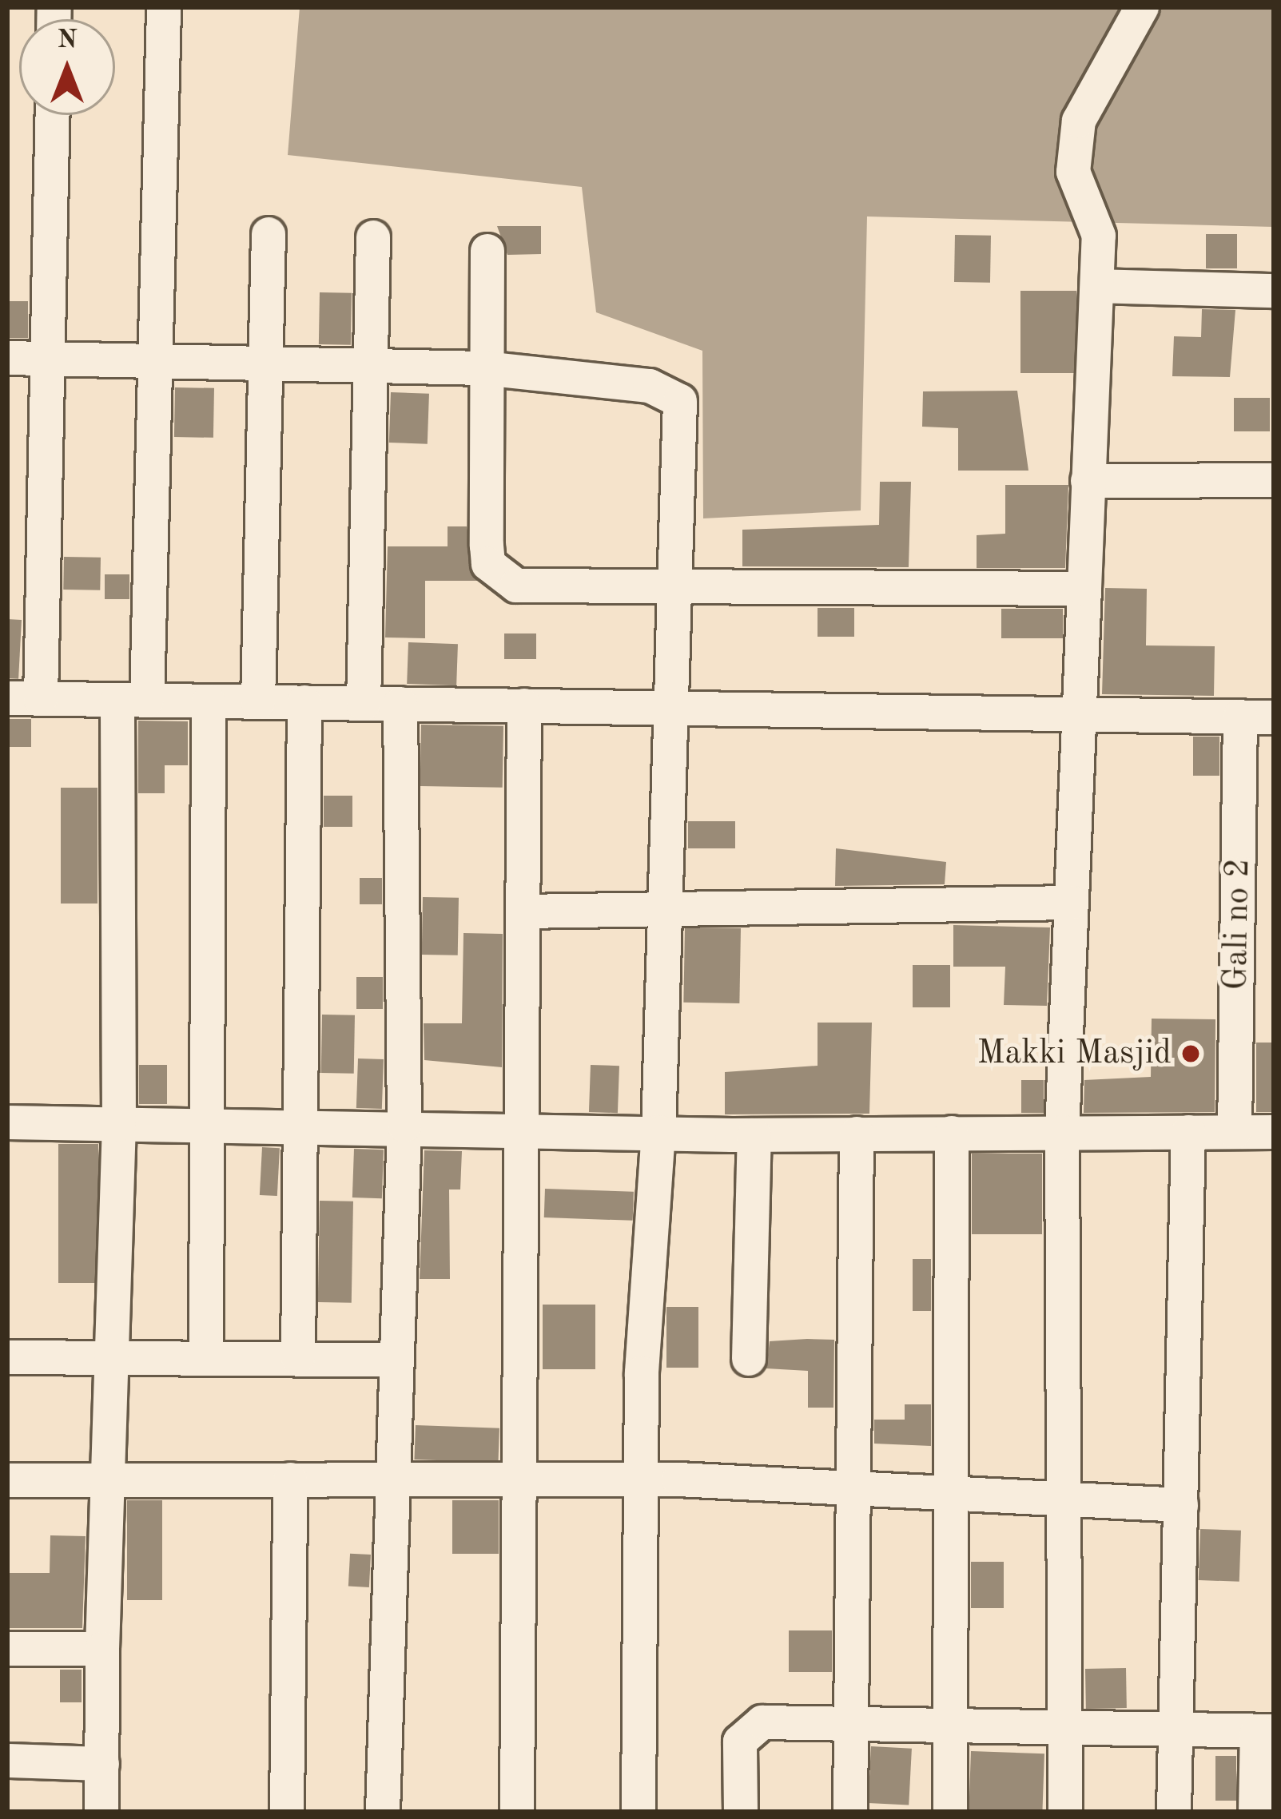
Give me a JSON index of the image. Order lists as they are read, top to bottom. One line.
{"streets":{"street":["Gali no 2"]},"places":["Makki Masjid"],"north":"top"}
